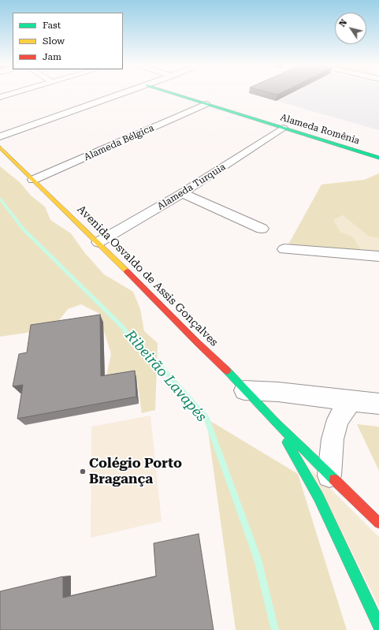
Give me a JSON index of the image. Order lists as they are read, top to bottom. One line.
{"streets":{"street":["Alameda Romênia","Alameda Bélgica","Alameda Turquia","Avenida Osvaldo de Assis Gonçalves"]},"crossings":[["Alameda Romênia","Alameda Bélgica"],["Alameda Romênia","Alameda Turquia"],["Alameda Bélgica","Avenida Osvaldo de Assis Gonçalves"],["Alameda Turquia","Avenida Osvaldo de Assis Gonçalves"]],"water":["Ribeirão Lavapés"],"places":["Colégio Porto Bragança"],"legend":["Fast","Slow","Jam"],"north":"top left"}
